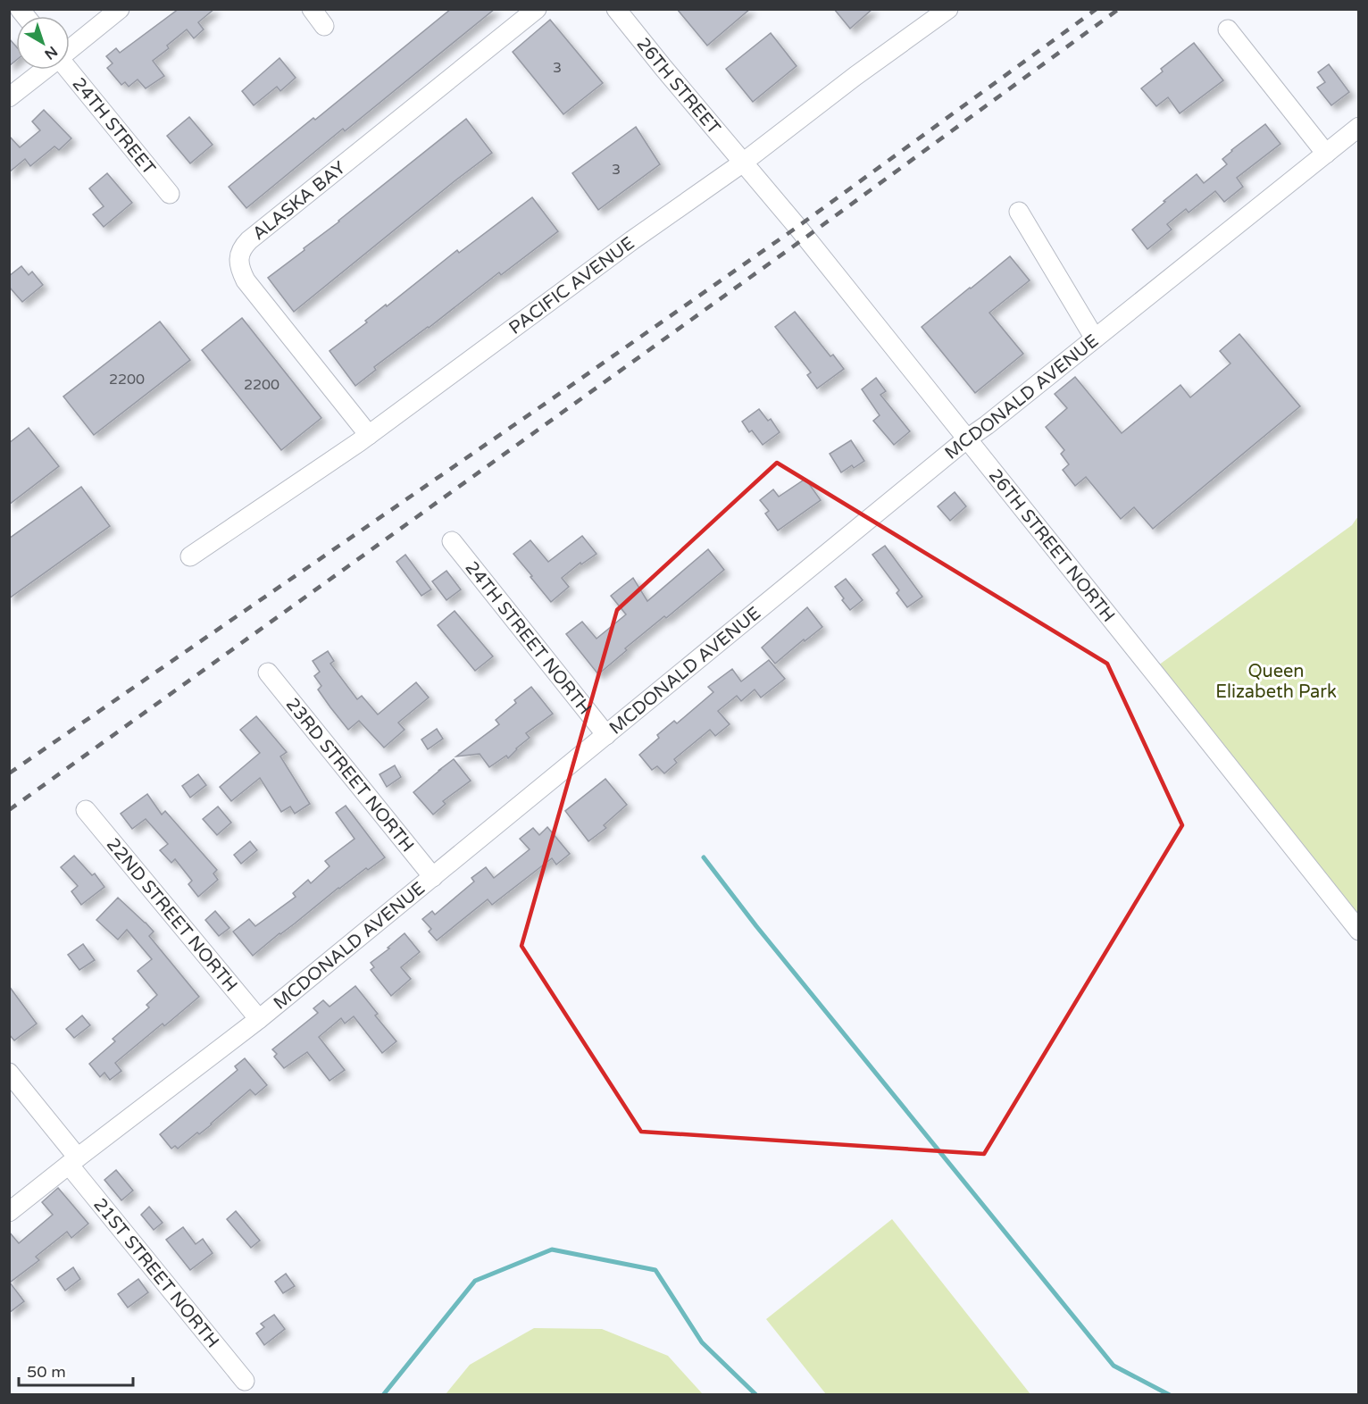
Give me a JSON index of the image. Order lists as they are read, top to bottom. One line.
{"streets":{"street":["26TH STREET","24TH STREET","ALASKA BAY","PACIFIC AVENUE","MCDONALD AVENUE","26TH STREET NORTH","24TH STREET NORTH","23RD STREET NORTH","22ND STREET NORTH","21ST STREET NORTH"]},"crossings":[["26TH STREET","PACIFIC AVENUE"],["26TH STREET","26TH STREET NORTH"],["ALASKA BAY","PACIFIC AVENUE"],["PACIFIC AVENUE","26TH STREET NORTH"],["MCDONALD AVENUE","26TH STREET NORTH"],["MCDONALD AVENUE","24TH STREET NORTH"],["MCDONALD AVENUE","23RD STREET NORTH"],["MCDONALD AVENUE","22ND STREET NORTH"],["MCDONALD AVENUE","21ST STREET NORTH"]],"parks":["Queen Elizabeth Park"],"house_numbers":["3","3","2200","2200"],"scale_bar":"50 m","north":"bottom right"}
